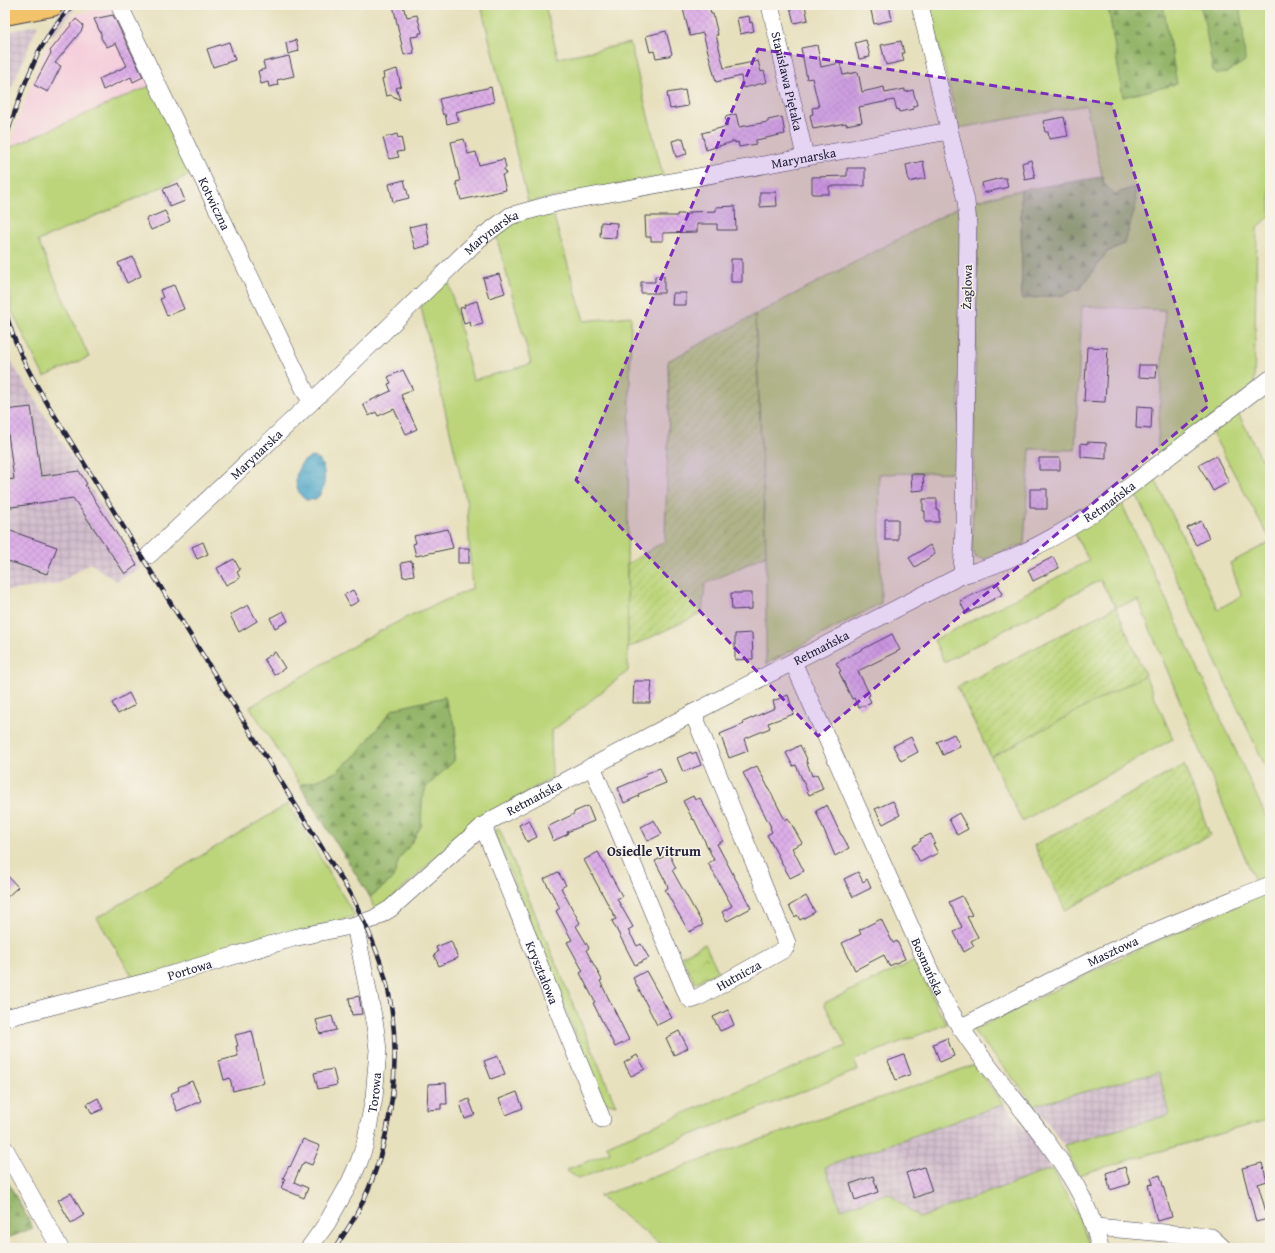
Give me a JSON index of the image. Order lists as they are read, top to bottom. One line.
{"streets":{"street":["Stanisława Piętaka","Marynarska","Kotwiczna","Żaglowa","Retmańska","Masztowa","Bosmańska","Portowa","Kryształowa","Hutnicza","Torowa"]},"crossings":[["Stanisława Piętaka","Marynarska"],["Marynarska","Kotwiczna"],["Marynarska","Żaglowa"],["Żaglowa","Retmańska"],["Retmańska","Bosmańska"],["Retmańska","Portowa"],["Retmańska","Kryształowa"],["Retmańska","Hutnicza"],["Masztowa","Bosmańska"],["Portowa","Torowa"]],"districts":["Osiedle Vitrum"]}
